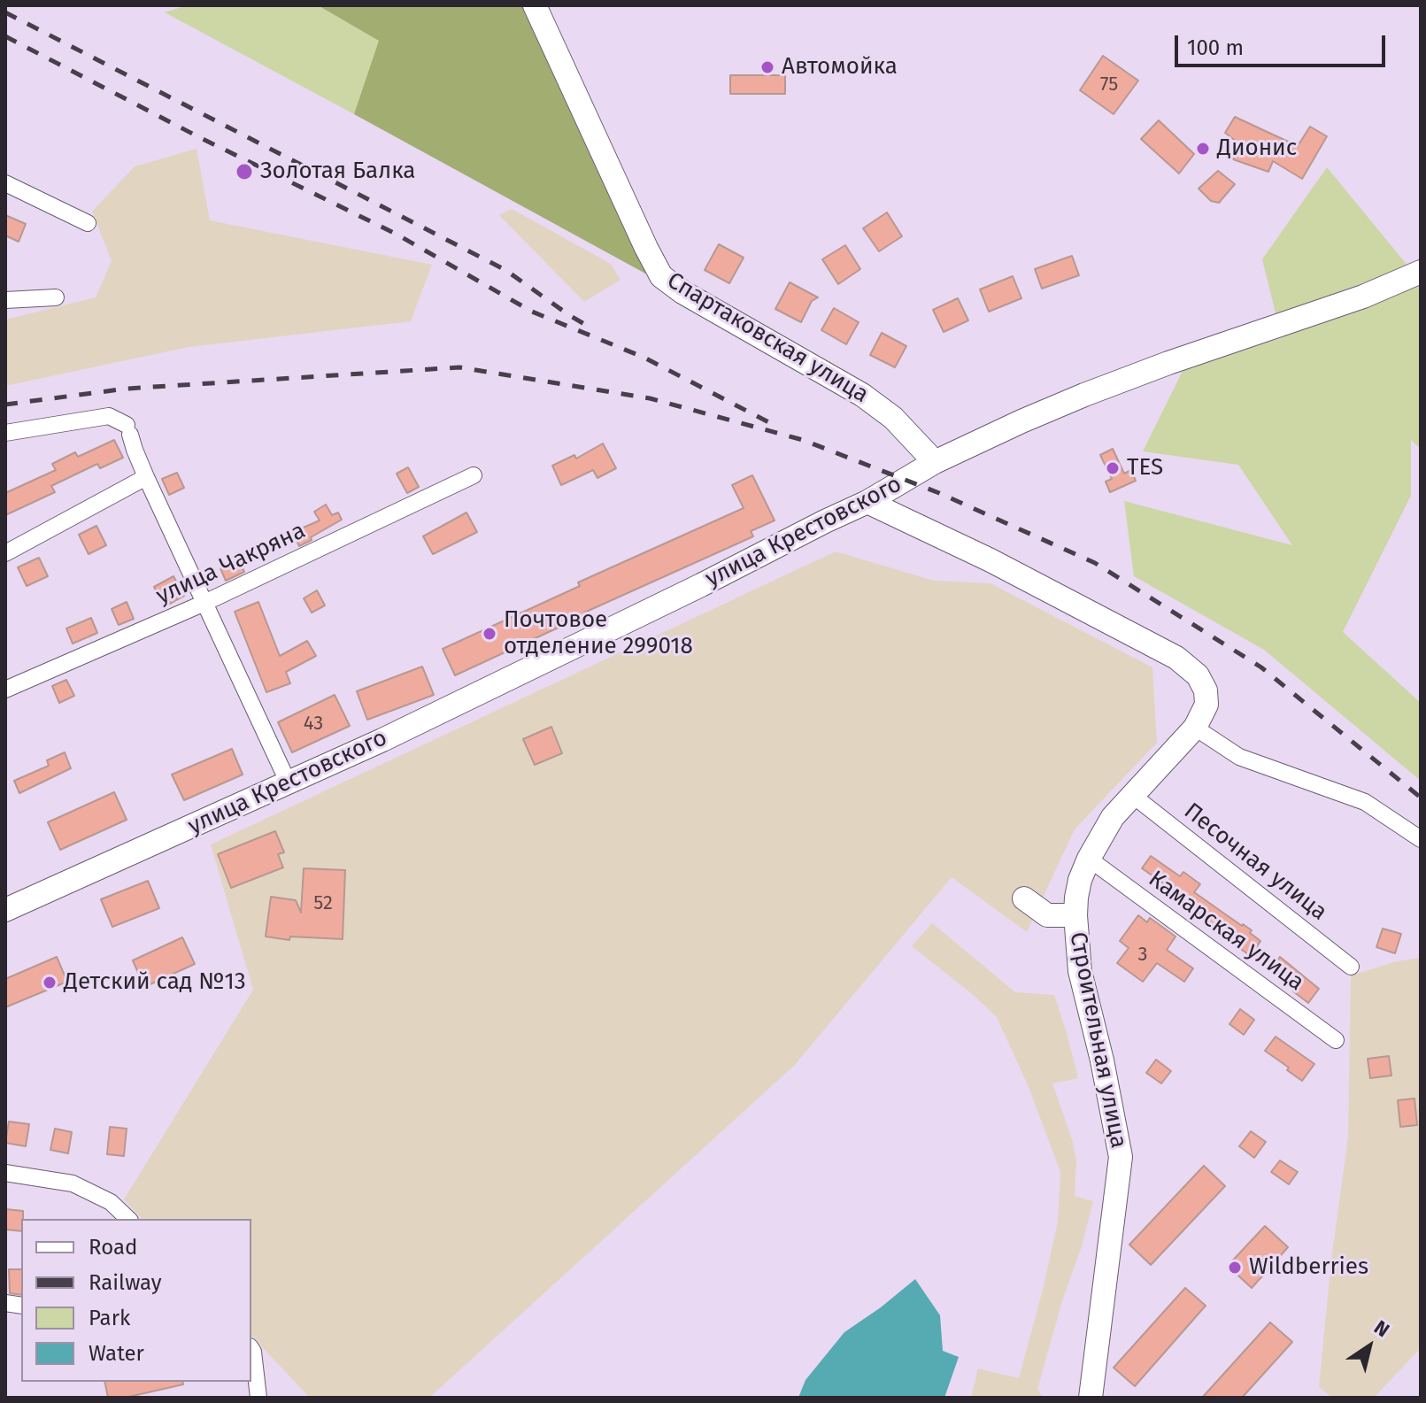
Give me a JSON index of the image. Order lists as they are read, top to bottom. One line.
{"streets":{"main road":["Спартаковская улица","улица Крестовского","Строительная улица"],"street":["улица Чакряна","Песочная улица","Камарская улица"]},"crossings":[["Спартаковская улица","улица Крестовского"],["улица Крестовского","Строительная улица"],["Песочная улица","Строительная улица"],["Камарская улица","Строительная улица"]],"places":["Автомойка","Дионис","Золотая Балка","TES","Почтовое отделение 299018","Детский сад №13","Wildberries"],"house_numbers":["75","43","52","3"],"legend":["Road","Railway","Park","Water"],"scale_bar":"100 m","north":"top right"}
